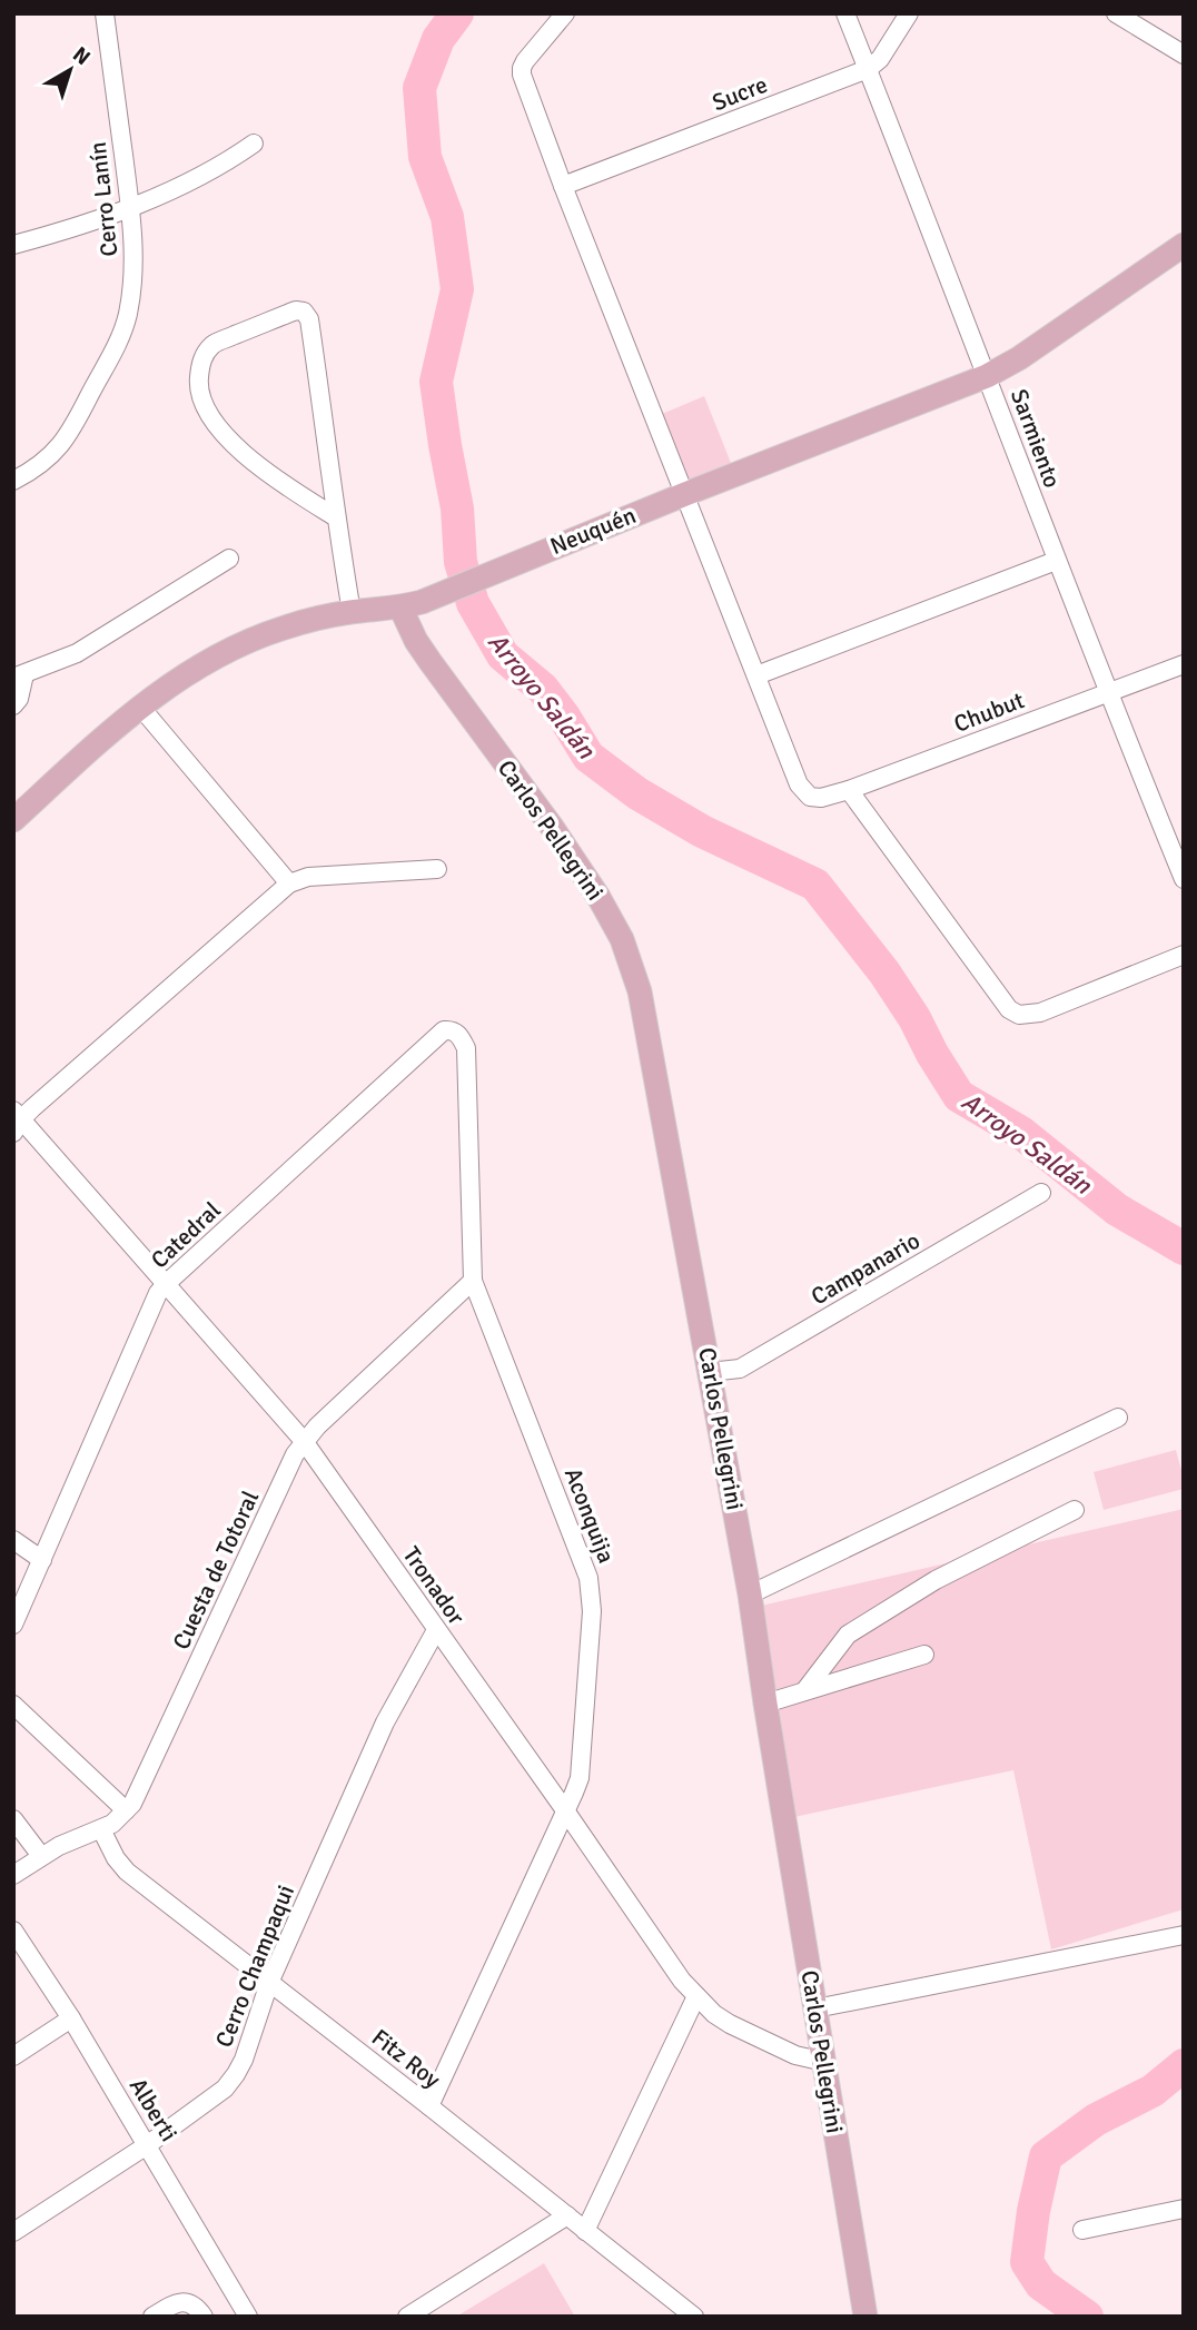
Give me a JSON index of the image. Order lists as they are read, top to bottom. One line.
{"streets":{"main road":["Neuquén","Carlos Pellegrini"],"street":["Sucre","Cerro Lanín","Sarmiento","Chubut","Catedral","Campanario","Aconquija","Cuesta de Totoral","Tronador","Cerro Champaqui","Fitz Roy","Alberti"]},"crossings":[["Sucre","Sarmiento"],["Sarmiento","Neuquén"],["Sarmiento","Chubut"],["Neuquén","Carlos Pellegrini"],["Carlos Pellegrini","Campanario"],["Carlos Pellegrini","Tronador"],["Catedral","Aconquija"],["Catedral","Tronador"],["Aconquija","Cuesta de Totoral"],["Aconquija","Tronador"],["Aconquija","Fitz Roy"],["Cuesta de Totoral","Tronador"],["Cuesta de Totoral","Fitz Roy"],["Tronador","Cerro Champaqui"],["Cerro Champaqui","Fitz Roy"],["Cerro Champaqui","Alberti"]],"water":["Arroyo Saldán"],"north":"top right"}
